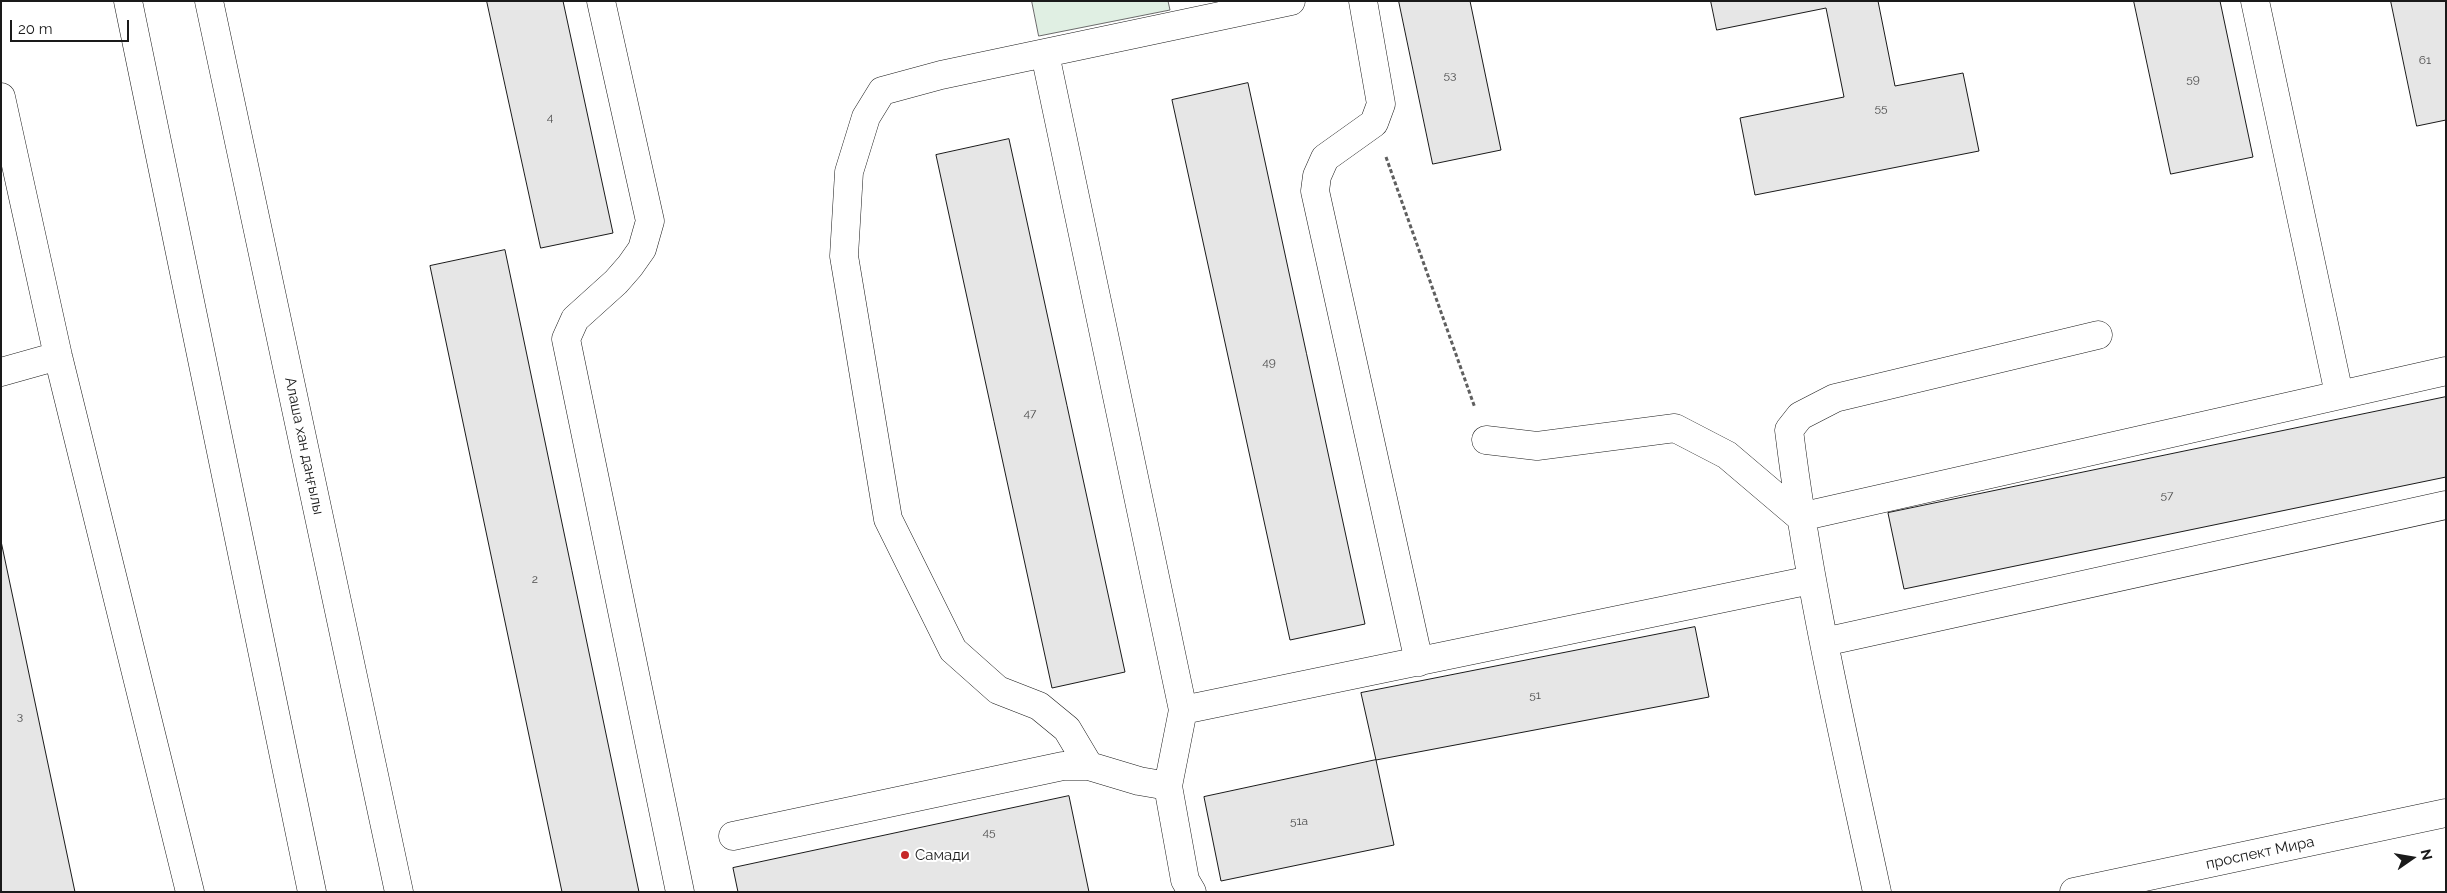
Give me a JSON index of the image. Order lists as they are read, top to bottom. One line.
{"streets":{"main road":["Алаша хан даңғылы","проспект Мира"]},"places":["Самади"],"house_numbers":["61","53","59","55","4","49","47","57","2","51","3","51а","45"],"scale_bar":"20 m","north":"right"}
